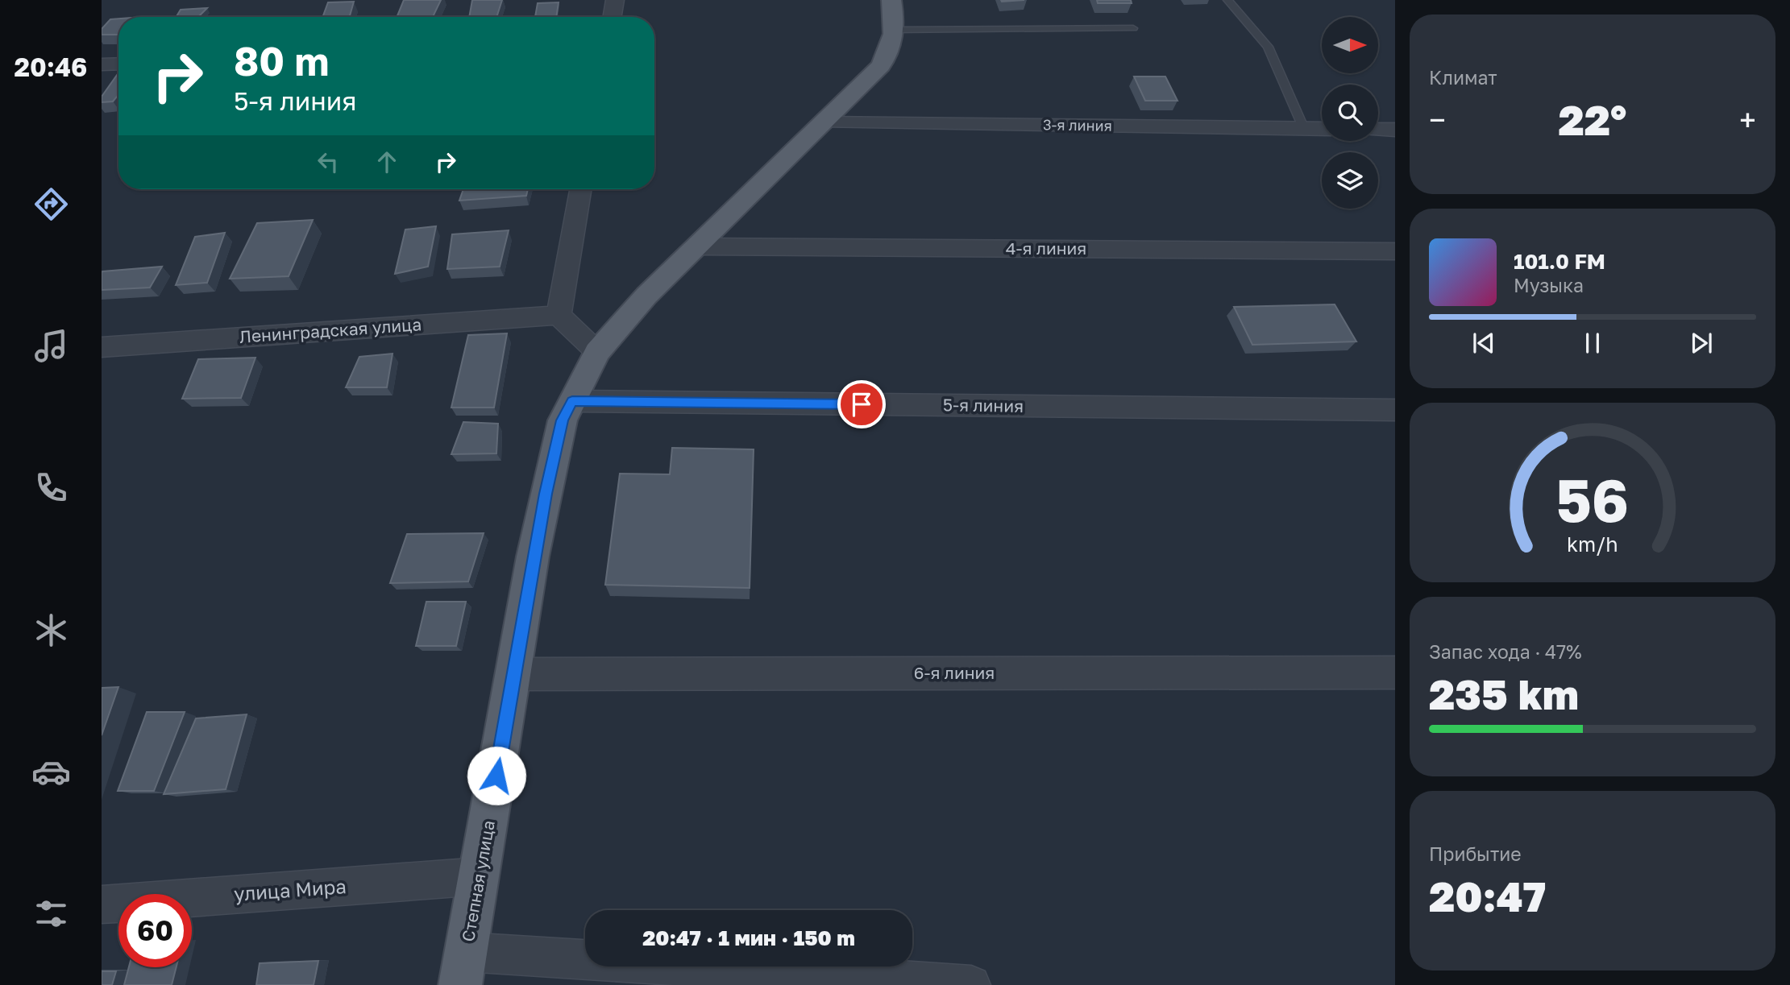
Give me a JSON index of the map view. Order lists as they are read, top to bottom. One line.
{"streets":{"main road":["Степная улица"],"street":["3-я линия","4-я линия","Ленинградская улица","5-я линия","6-я линия","улица Мира"]},"crossings":[["3-я линия","Степная улица"],["4-я линия","Степная улица"],["5-я линия","Степная улица"],["6-я линия","Степная улица"],["Степная улица","улица Мира"]],"north":"right","page":{"tabs":"20:46","tile":["Климат",["Запас хода · 47%","235 km"],["Прибытие","20:47"]],"turn":["80 m","5-я линия"],"heat":["−","22°","+"],"song":["101.0 FM","Музыка"],"limit":"60","trip":"20:47 · 1 мин · 150 m","gauge":["56","km/h"]}}
